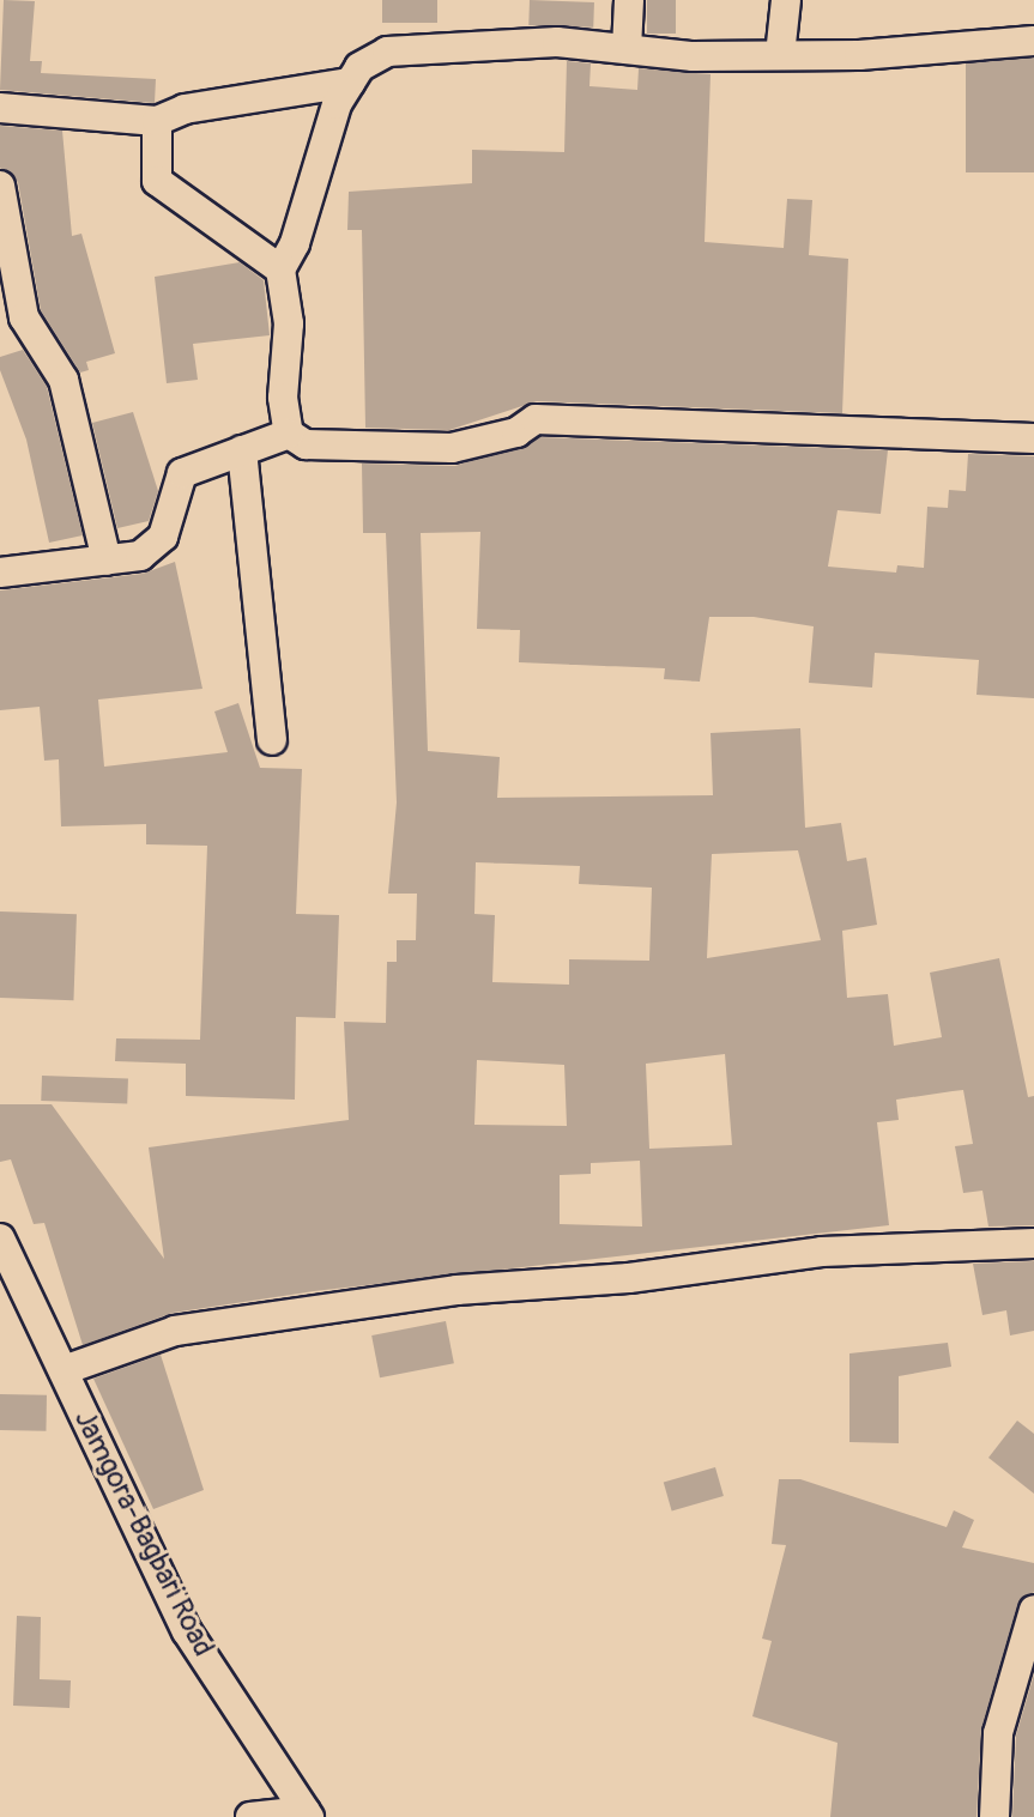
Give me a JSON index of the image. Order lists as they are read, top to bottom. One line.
{"streets":{"street":["Jamgora-Bagbari Road"]}}
